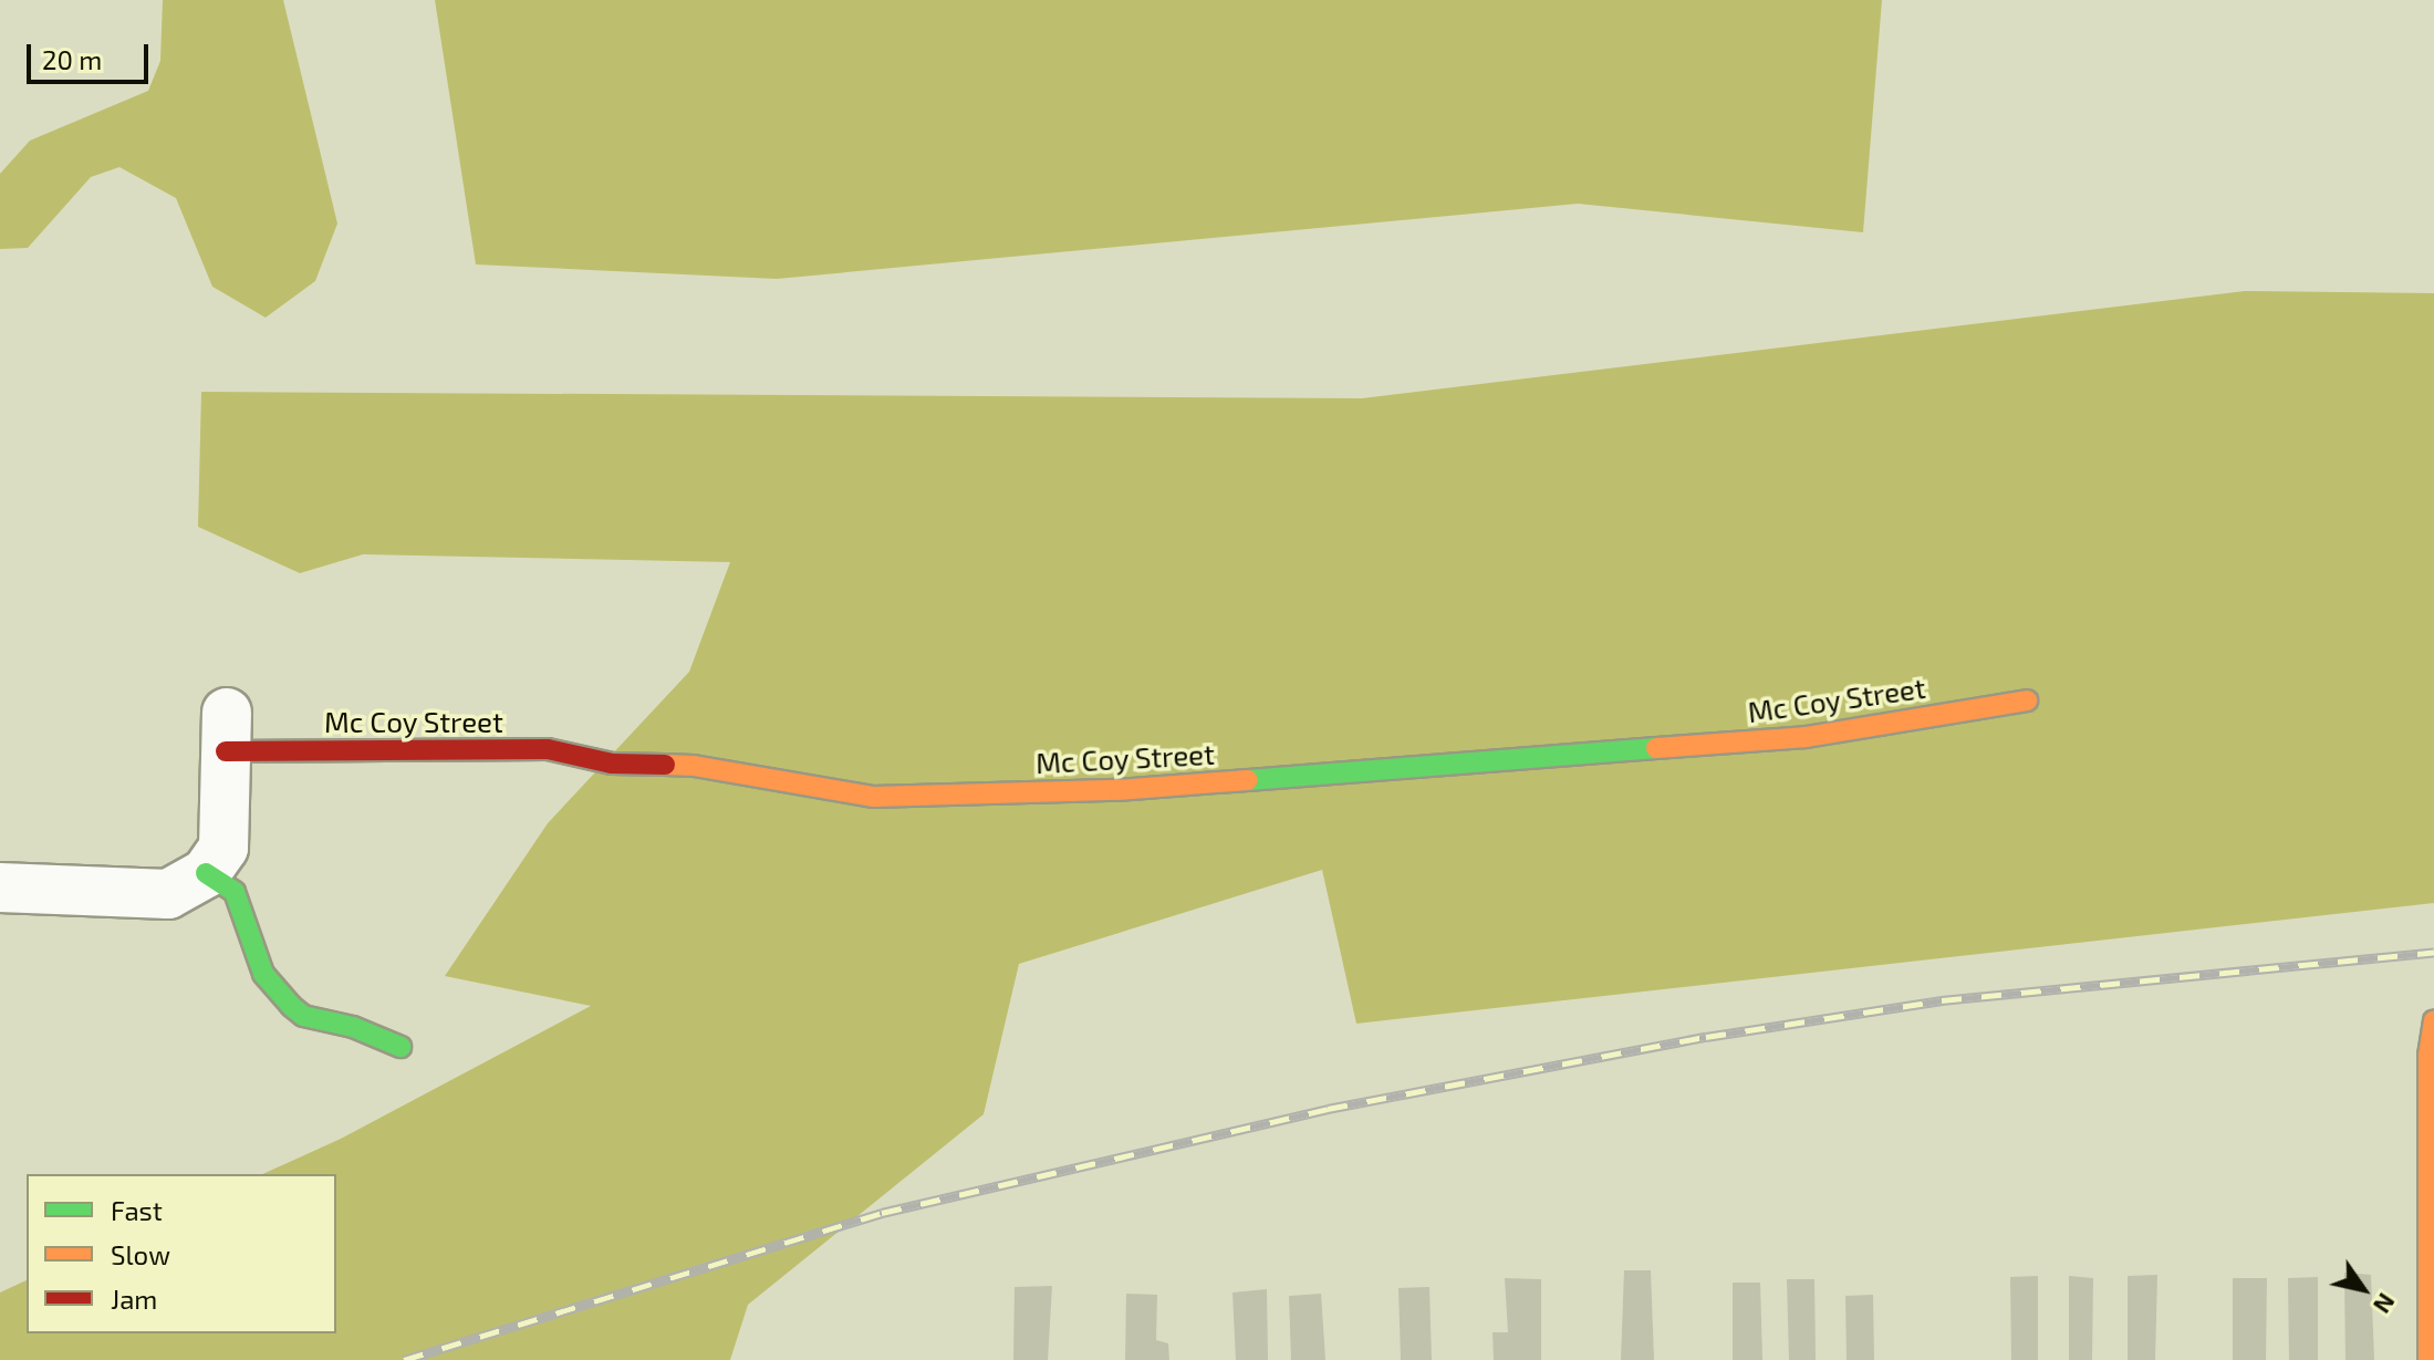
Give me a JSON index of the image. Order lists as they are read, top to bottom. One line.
{"streets":{"street":["Mc Coy Street"]},"legend":["Fast","Slow","Jam"],"scale_bar":"20 m","north":"bottom right"}
